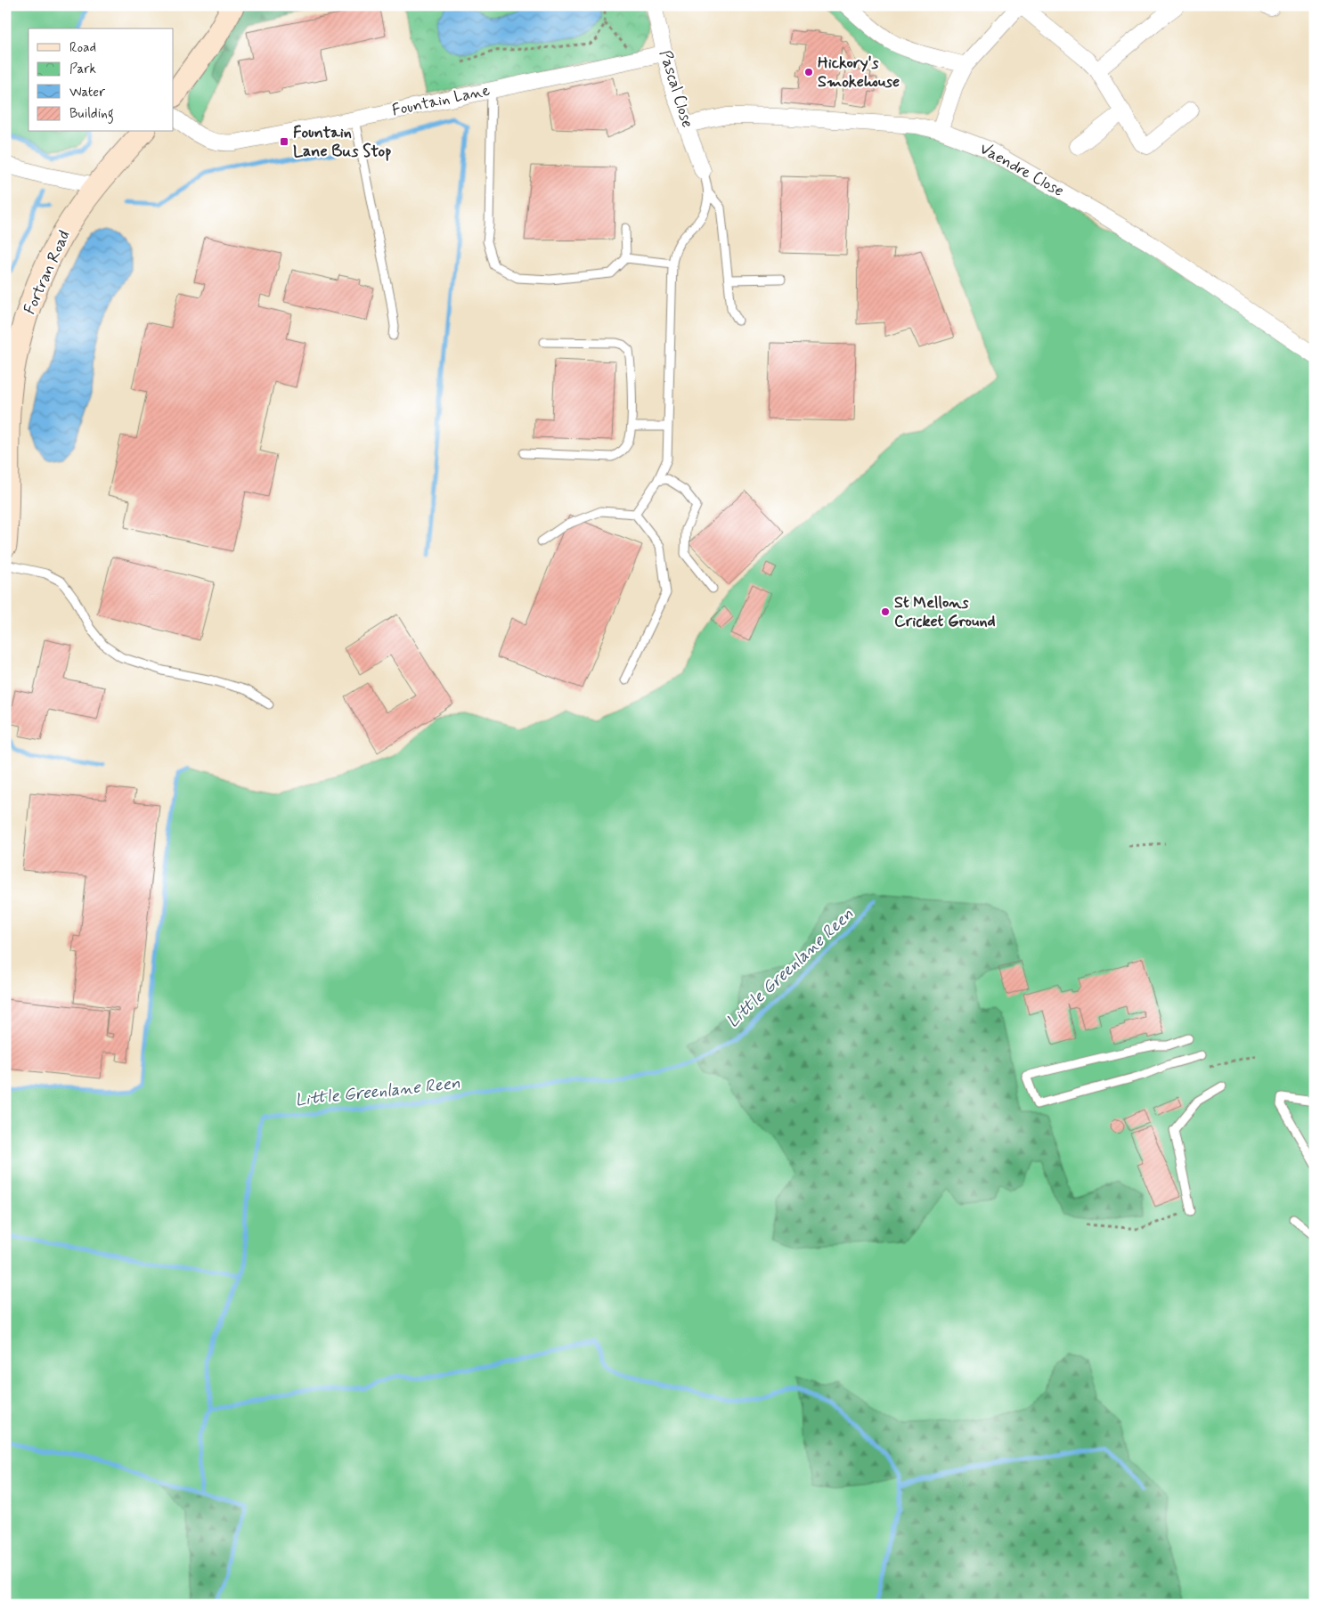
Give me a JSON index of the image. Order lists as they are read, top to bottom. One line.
{"streets":{"street":["Pascal Close","Fountain Lane","Vaendre Close","Fortran Road"]},"crossings":[["Pascal Close","Fountain Lane"],["Pascal Close","Vaendre Close"]],"water":["Little Greenlane Reen"],"places":{"other":["Hickory's Smokehouse","St Mellons Cricket Ground"],"transit":["Fountain Lane Bus Stop"]},"legend":["Road","Park","Water","Building"]}
